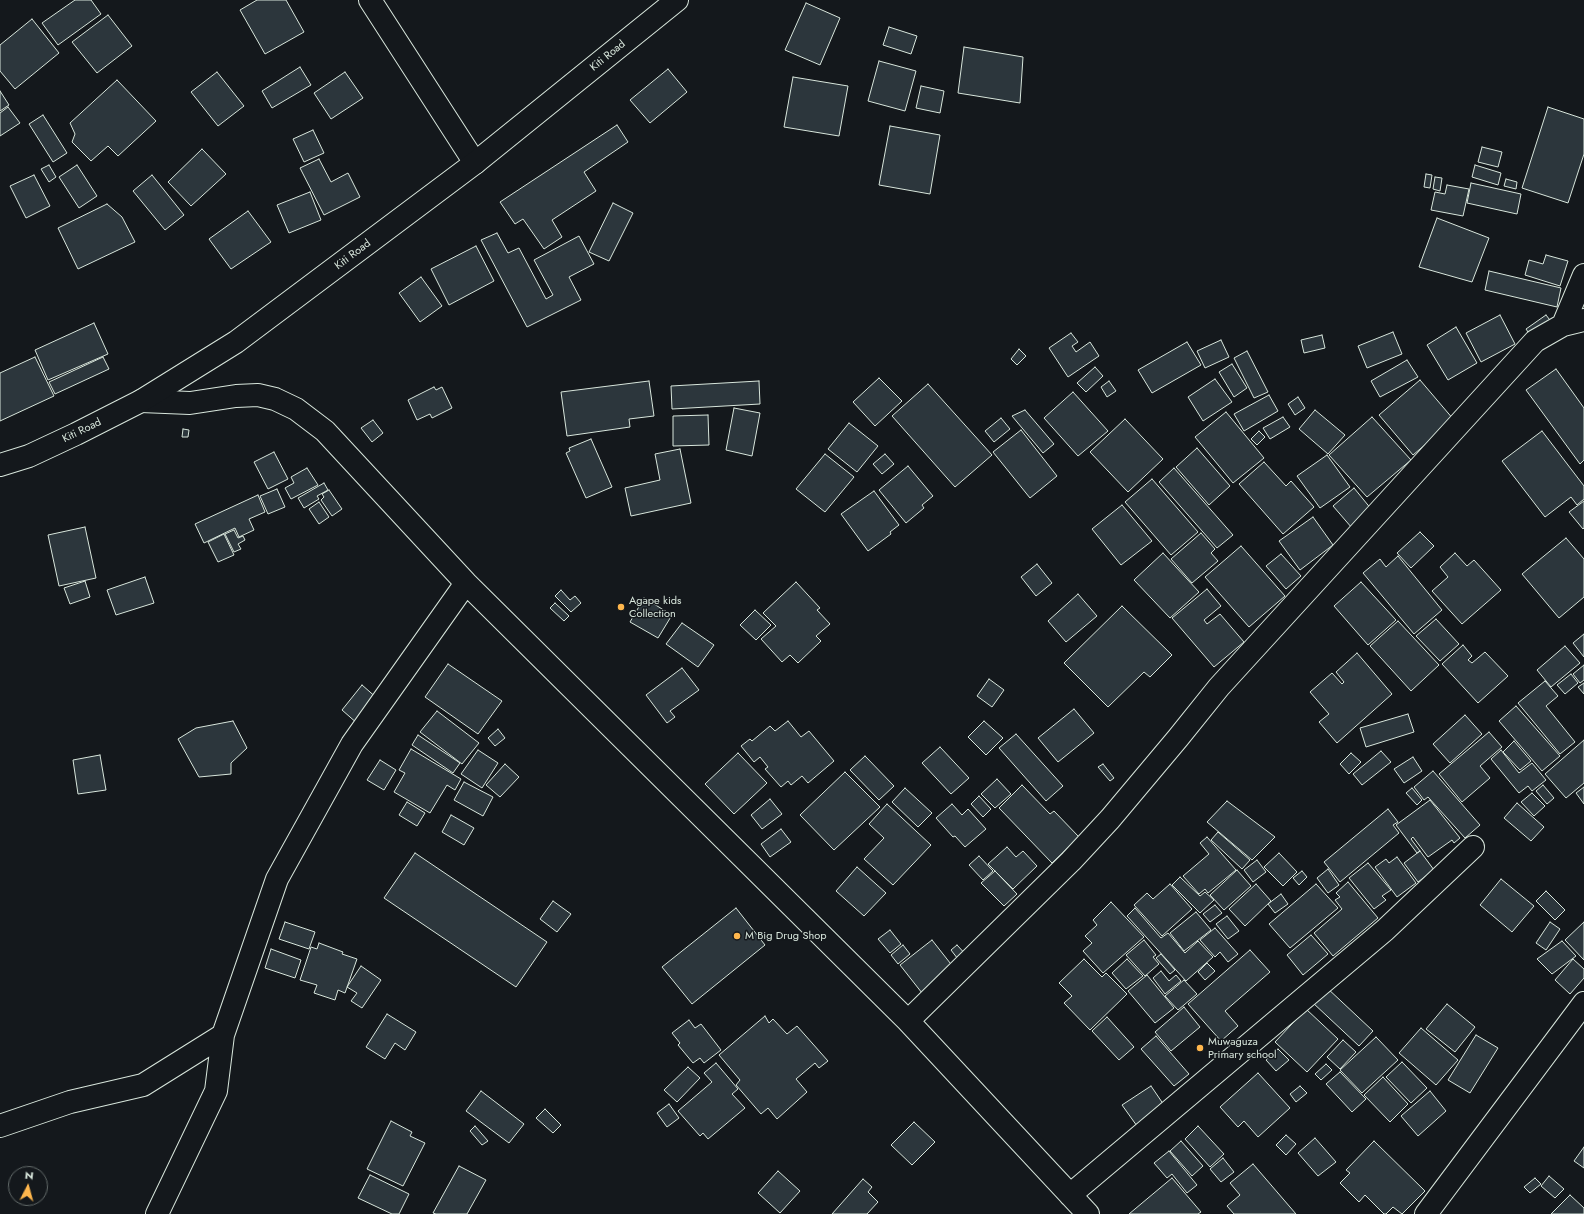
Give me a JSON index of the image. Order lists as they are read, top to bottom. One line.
{"streets":{"street":["Kiti Road"]},"places":["Agape kids Collection","M Big Drug Shop","Muwaguza Primary school"],"north":"top"}
